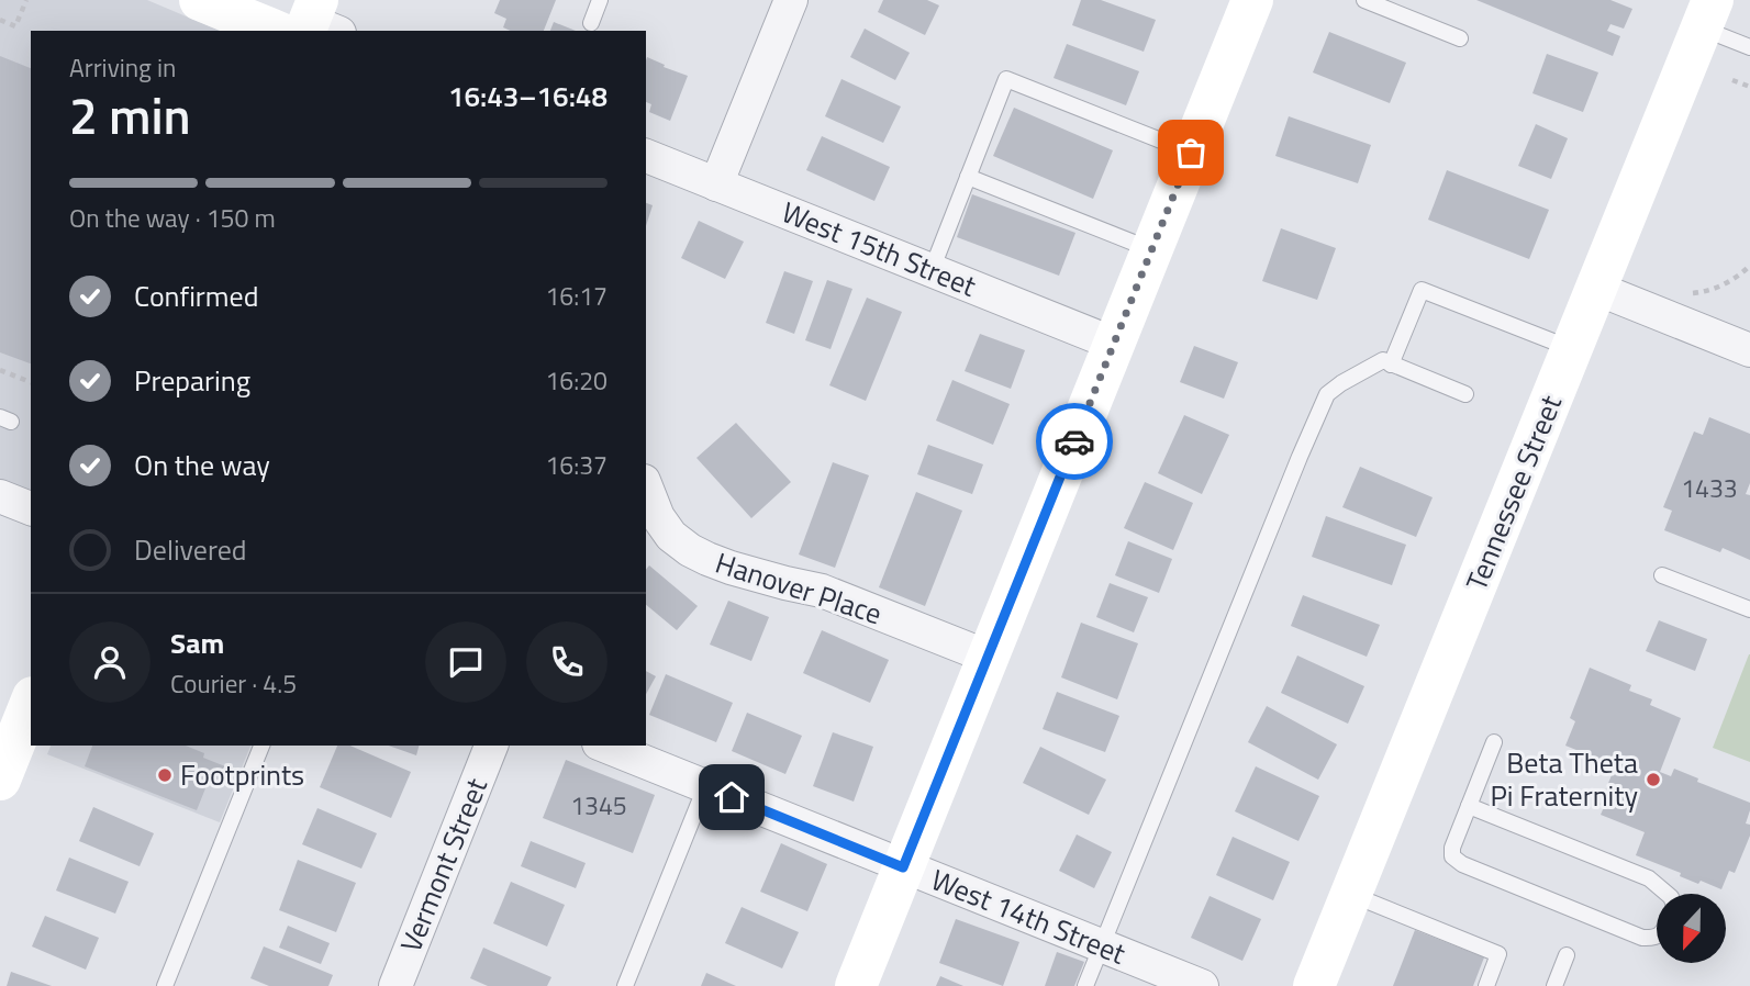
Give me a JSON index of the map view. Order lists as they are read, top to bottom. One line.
{"streets":{"main road":["Tennessee Street"],"street":["West 15th Street","Hanover Place","Vermont Street","West 14th Street"]},"places":["Footprints","Beta Theta Pi Fraternity"],"house_numbers":["1433","1345"],"north":"bottom","page":{"heading":["2 min","Arriving in","16:43–16:48"],"panel":["Sam","Courier · 4.5"],"bar":"On the way · 150 m","list":[["Confirmed","16:17"],["Preparing","16:20"],["On the way","16:37"],"Delivered"]}}
